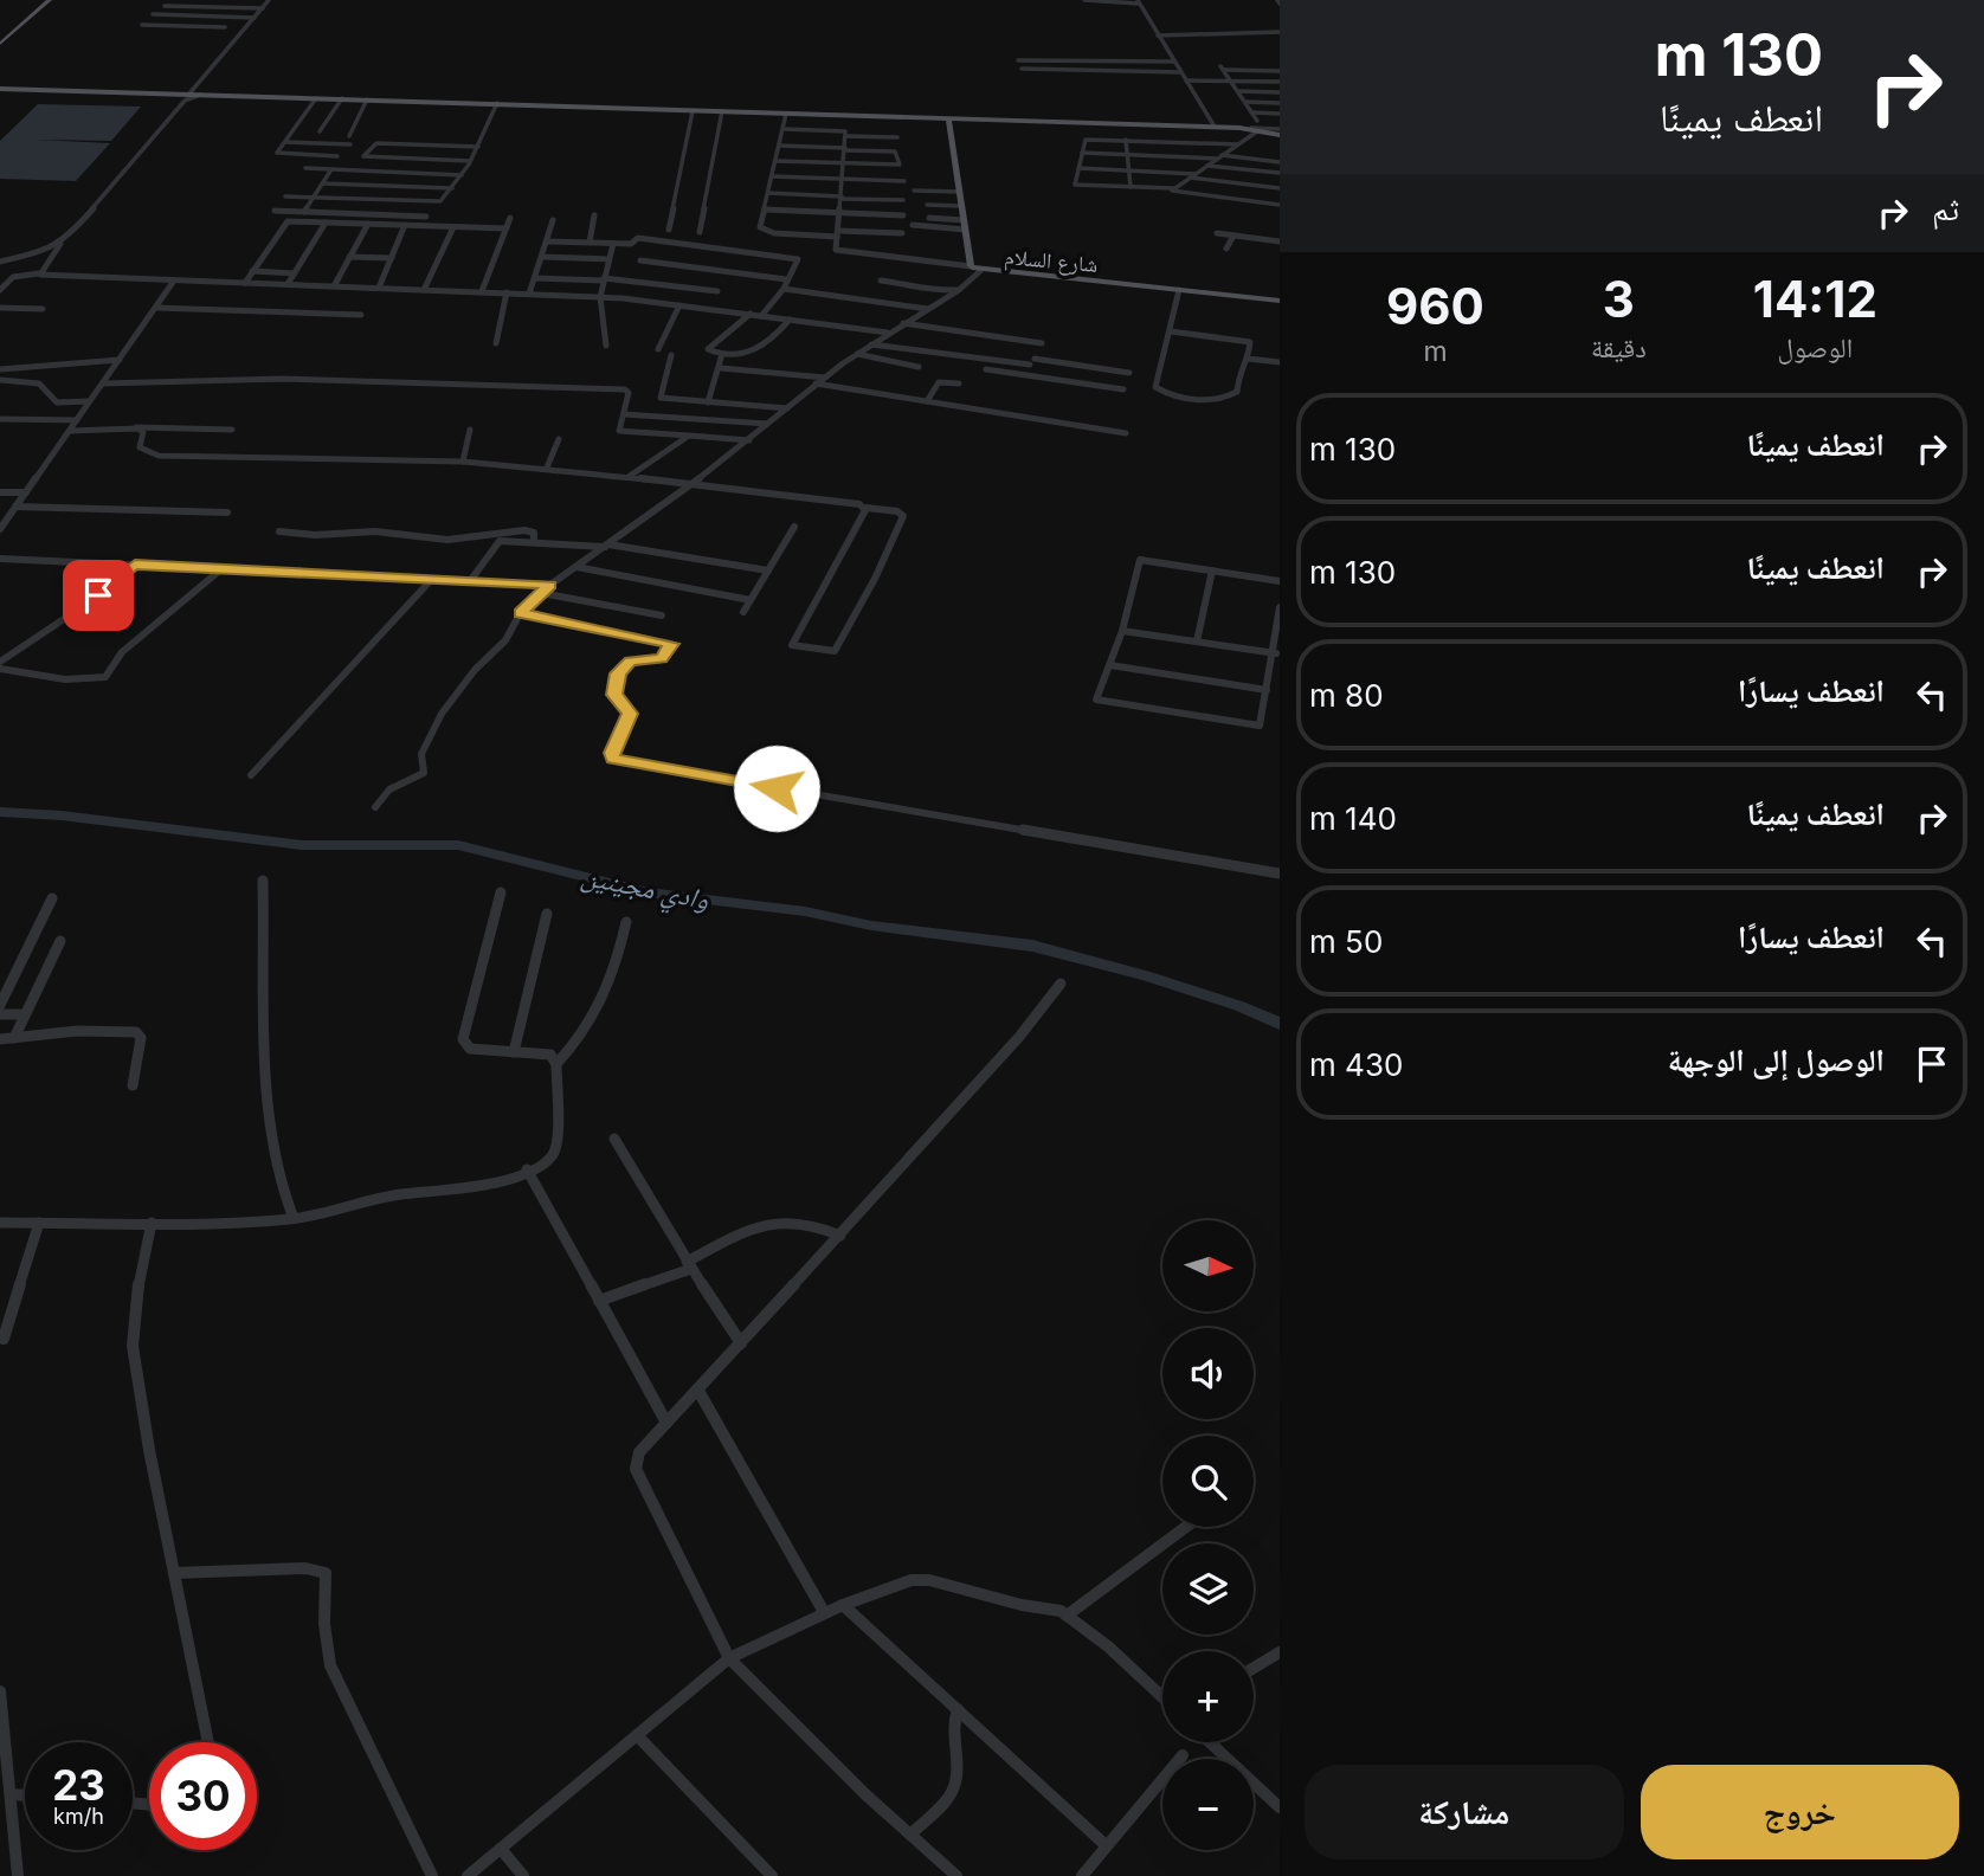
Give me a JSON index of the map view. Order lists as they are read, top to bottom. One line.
{"streets":{"main road":["شارع السلام"]},"water":["وادي مجينين"],"north":"right","page":{"turn":["130 m","انعطف يمينًا"],"then":"ثم","eta":["14:12","الوصول","3","دقيقة","960","m"],"list":[{"name":"انعطف يمينًا","value":"130 m"},{"name":"انعطف يمينًا","value":"130 m"},{"name":"انعطف يسارًا","value":"80 m"},{"name":"انعطف يمينًا","value":"140 m"},{"name":"انعطف يسارًا","value":"50 m"},{"name":"الوصول إلى الوجهة","value":"430 m"}],"map_buttons":["+","−"],"speed":"23 km/h","limit":"30","buttons":["خروج","مشاركة"]}}
